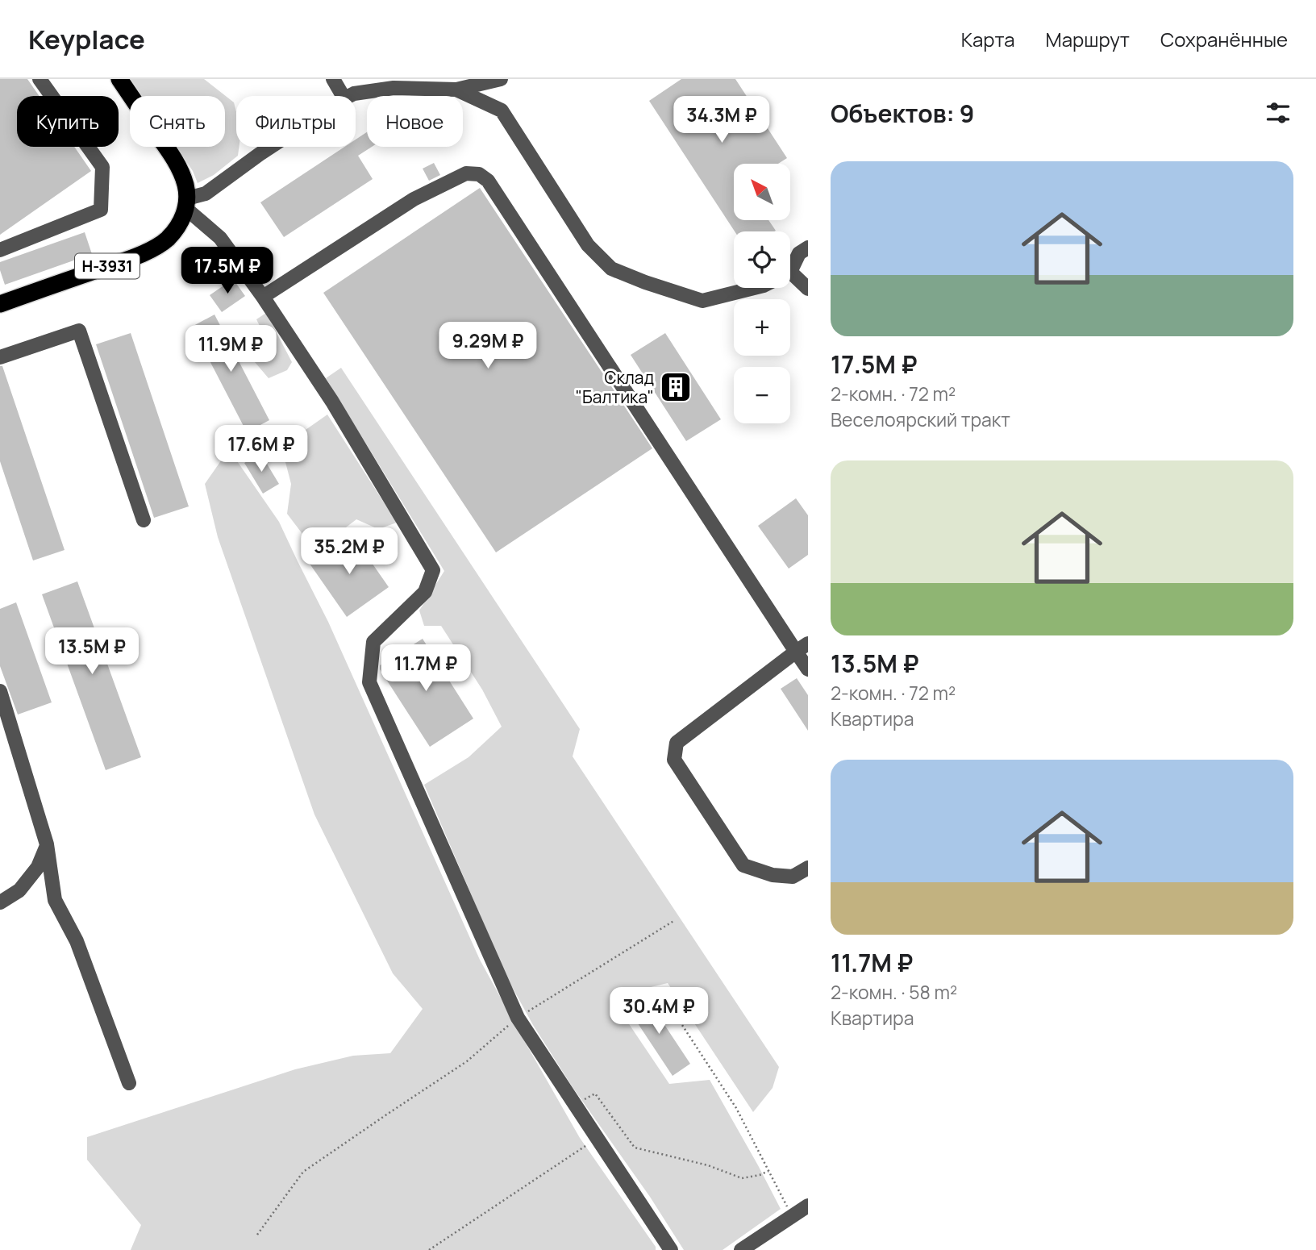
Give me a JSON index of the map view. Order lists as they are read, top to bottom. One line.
{"streets":{"highway":["Н-3931"]},"places":{"building":["Склад \"Балтика\""]},"north":"top left","page":{"header":"Keyplace","nav":["Карта","Маршрут","Сохранённые"],"heading":"Объектов: 9","price":["34.3M ₽","17.5M ₽","9.29M ₽","11.9M ₽","17.6M ₽","35.2M ₽","13.5M ₽","11.7M ₽","30.4M ₽"],"chip":["Купить","Снять","Фильтры","Новое"],"list":[{"name":"17.5M ₽","note":"2-комн. · 72 m² · Веселоярский тракт"},{"name":"13.5M ₽","note":"2-комн. · 72 m² · Квартира"},{"name":"11.7M ₽","note":"2-комн. · 58 m² · Квартира"}],"map_buttons":["+","−"]}}
